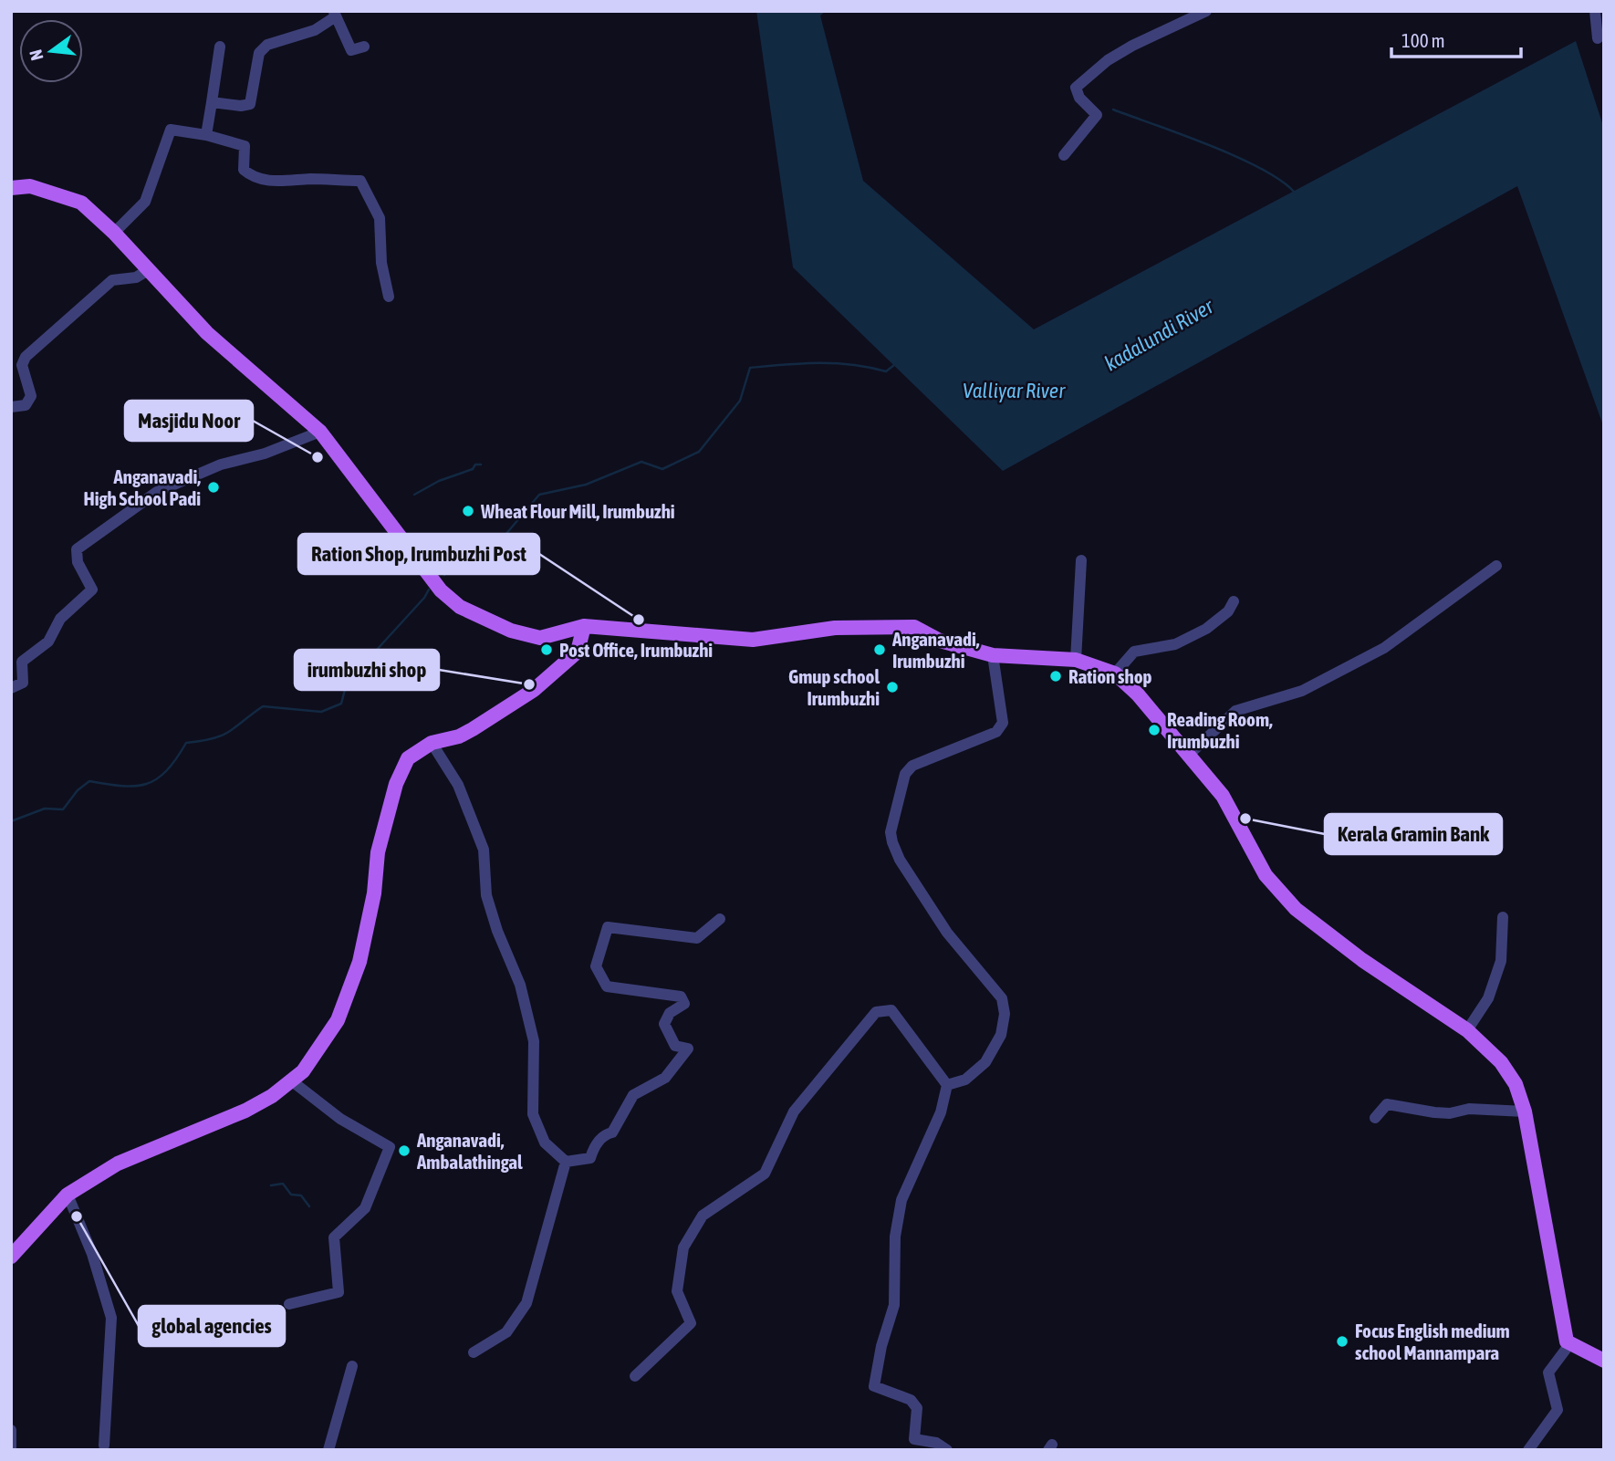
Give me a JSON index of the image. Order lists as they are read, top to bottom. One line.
{"water":["kadalundi River","Valliyar River"],"places":["Masjidu Noor","Anganavadi, High School Padi","Wheat Flour Mill, Irumbuzhi","Ration Shop, Irumbuzhi Post","Post Office, Irumbuzhi","Anganavadi, Irumbuzhi","Ration shop","irumbuzhi shop","Gmup school Irumbuzhi","Reading Room, Irumbuzhi","Kerala Gramin Bank","Anganavadi, Ambalathingal","global agencies","Focus English medium school Mannampara"],"scale_bar":"100 m","north":"left"}
